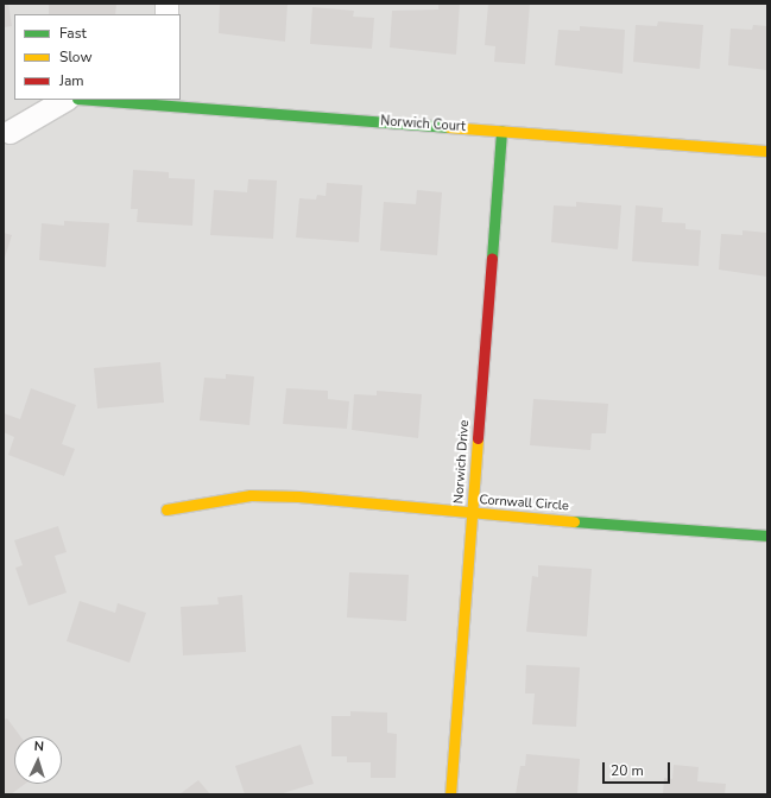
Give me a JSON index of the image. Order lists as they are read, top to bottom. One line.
{"streets":{"street":["Norwich Court","Norwich Drive","Cornwall Circle"]},"crossings":[["Norwich Court","Norwich Drive"],["Norwich Drive","Cornwall Circle"]],"legend":["Fast","Slow","Jam"],"scale_bar":"20 m","north":"top"}
